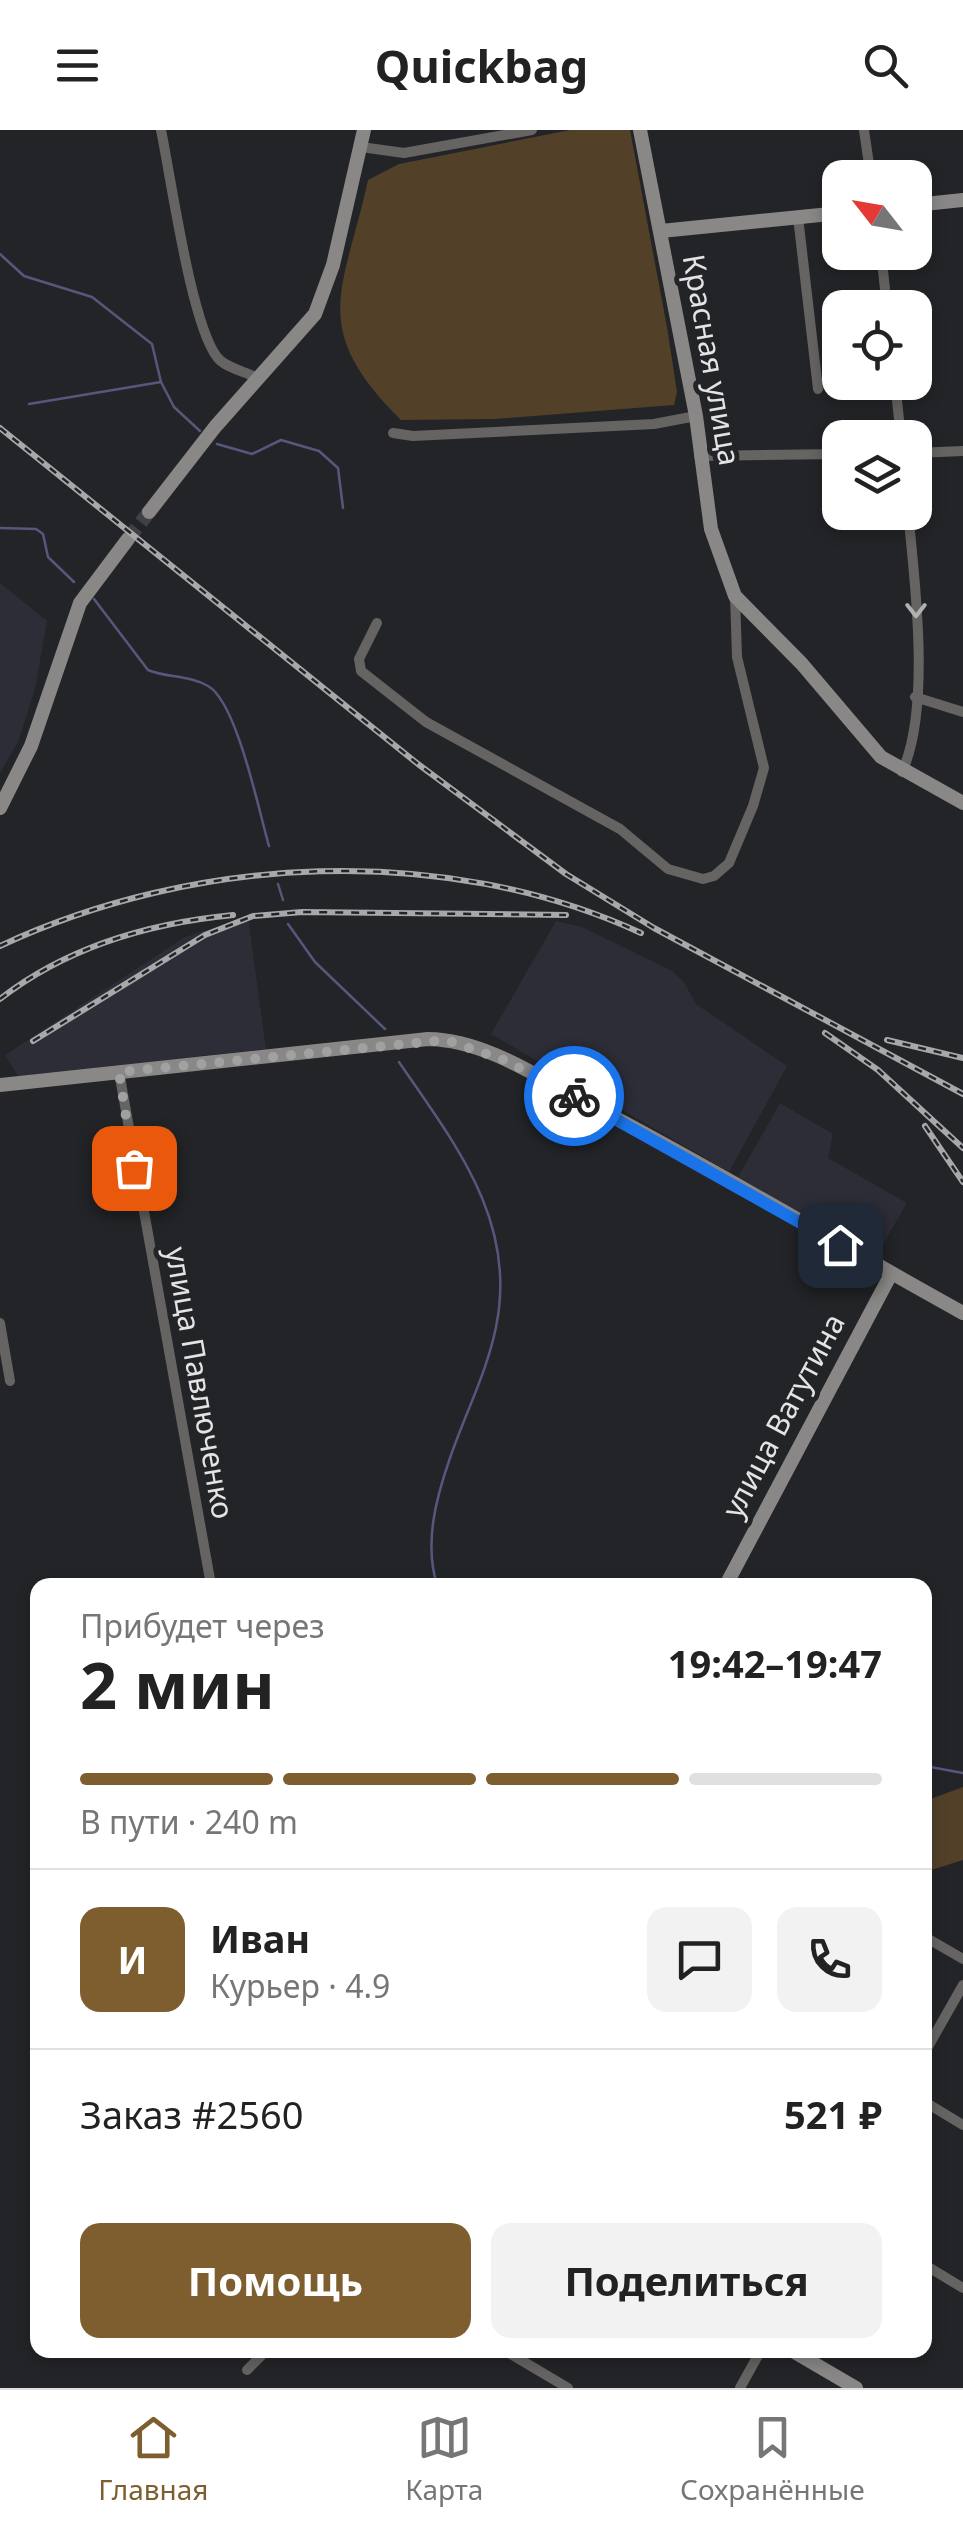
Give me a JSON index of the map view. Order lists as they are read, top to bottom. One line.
{"streets":{"street":["Красная улица","улица Павлюченко","улица Ватутина"]},"north":"top left","page":{"header":"Quickbag","heading":["2 мин","Прибудет через","19:42–19:47"],"panel":["Иван","Курьер · 4.9","Заказ #2560","521 ₽"],"bar":"В пути · 240 m","round":"И","buttons":["Помощь","Поделиться"],"tabs":["Главная","Карта","Сохранённые"]}}
